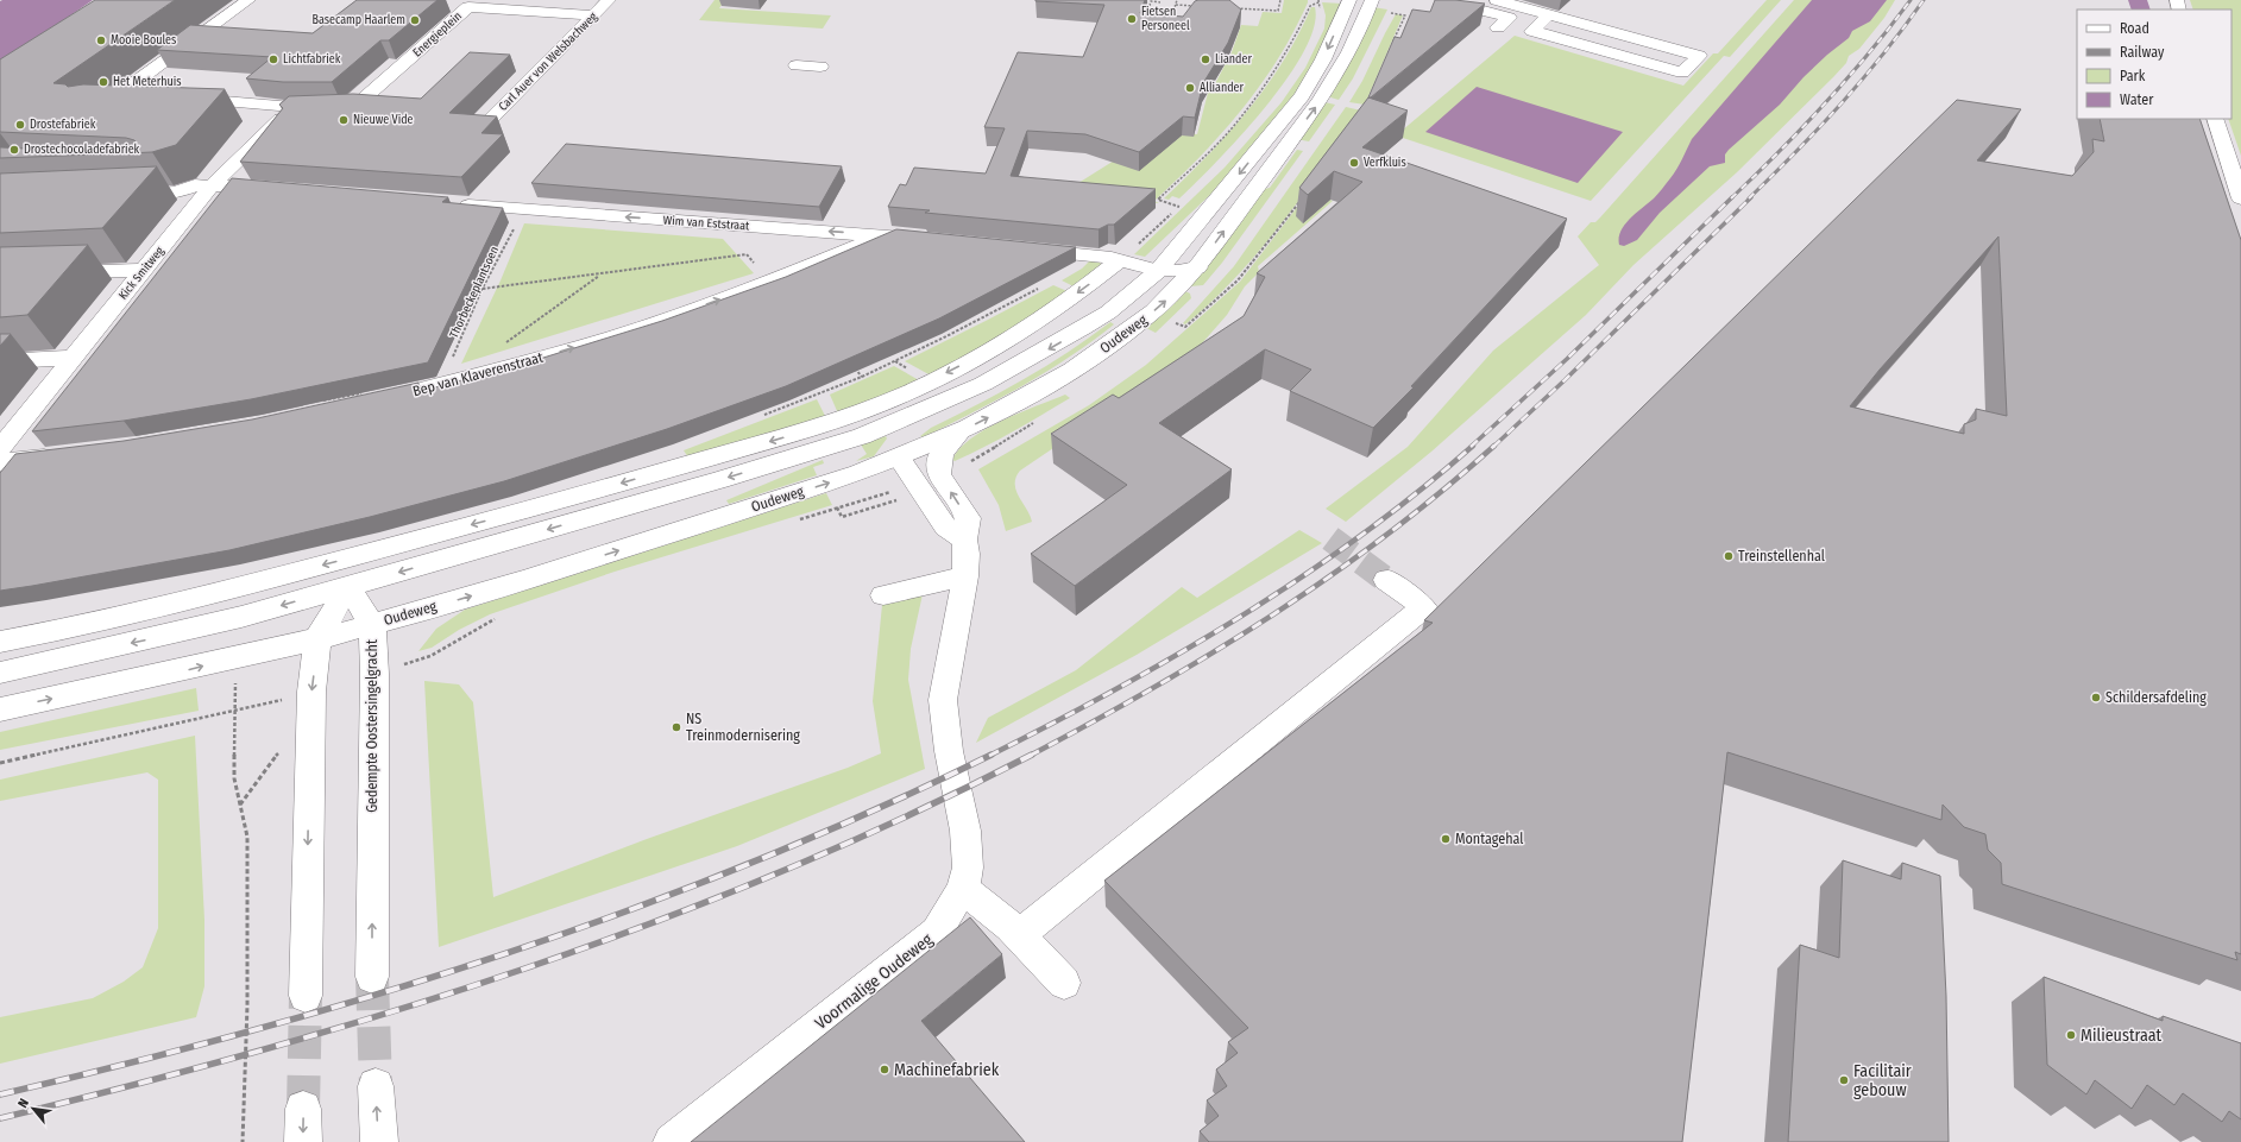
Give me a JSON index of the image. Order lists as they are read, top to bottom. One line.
{"streets":{"street":["Energieplein","Carl Auer von Welsbachweg","Wim van Eststraat","Kick Smitweg","Oudeweg","Bep van Klaverenstraat","Gedempte Oostersingelgracht","Voormalige Oudeweg"],"path":["Thorbeckeplantsoen"]},"crossings":[["Energieplein","Carl Auer von Welsbachweg"],["Energieplein","Kick Smitweg"],["Wim van Eststraat","Thorbeckeplantsoen"],["Wim van Eststraat","Bep van Klaverenstraat"],["Thorbeckeplantsoen","Bep van Klaverenstraat"],["Oudeweg","Gedempte Oostersingelgracht"],["Oudeweg","Voormalige Oudeweg"]],"places":["Fietsen Personeel","Basecamp Haarlem","Mooie Boules","Lichtfabriek","Liander","Het Meterhuis","Alliander","Nieuwe Vide","Drostefabriek","Drostechocoladefabriek","Verfkluis","Treinstellenhal","Schildersafdeling","NS Treinmodernisering","Montagehal","Milieustraat","Machinefabriek","Facilitair gebouw"],"legend":["Road","Railway","Park","Water"],"north":"top left"}
